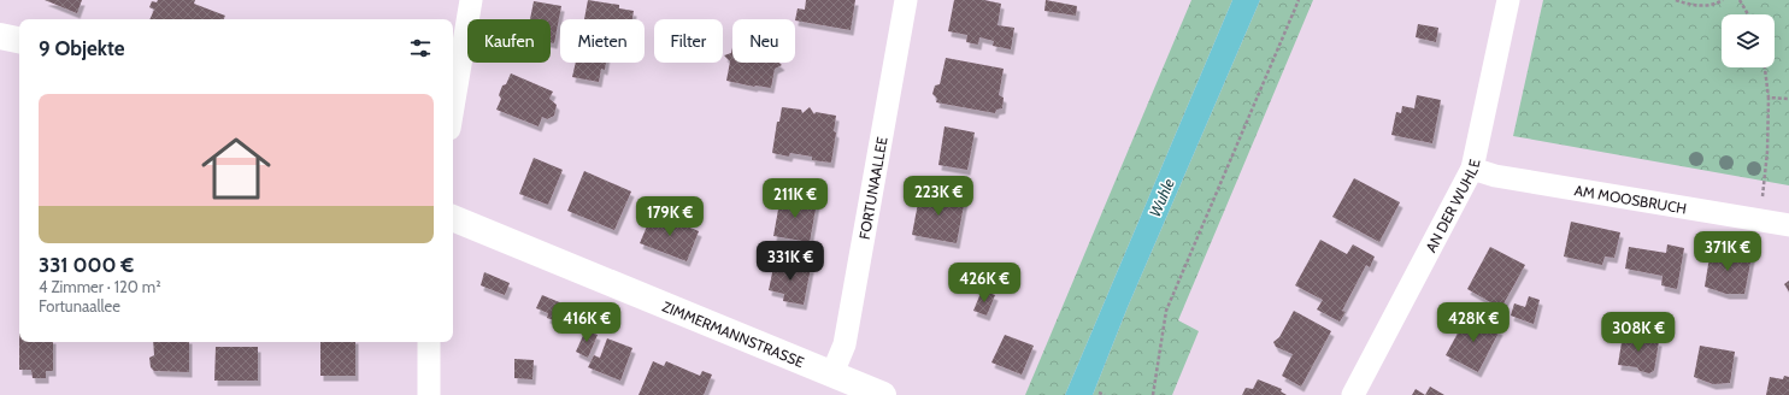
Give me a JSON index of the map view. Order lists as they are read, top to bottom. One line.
{"streets":{"street":["FORTUNAALLEE","AM MOOSBRUCH","AN DER WUHLE","ZIMMERMANNSTRASSE"]},"crossings":[["FORTUNAALLEE","ZIMMERMANNSTRASSE"],["AM MOOSBRUCH","AN DER WUHLE"]],"water":["Wuhle"],"page":{"chip":["Kaufen","Mieten","Filter","Neu"],"heading":"9 Objekte","list":[{"name":"331 000 €","note":"4 Zimmer · 120 m² · Fortunaallee"}],"price":["223K €","211K €","179K €","371K €","331K €","426K €","416K €","428K €","308K €"]}}
